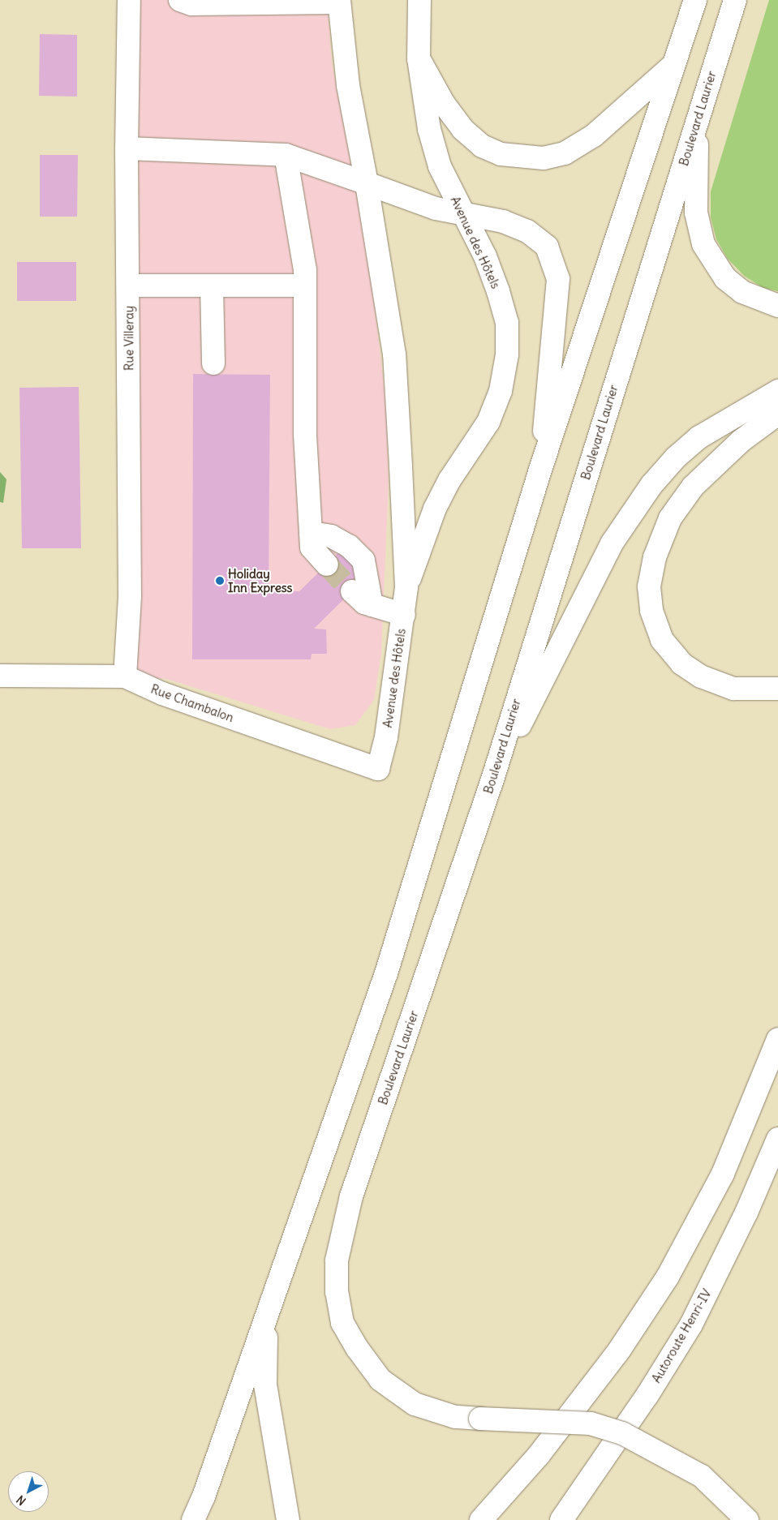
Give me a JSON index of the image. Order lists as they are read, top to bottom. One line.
{"streets":{"main road":["Boulevard Laurier","Avenue des Hôtels","Rue Villeray","Rue Chambalon","Autoroute Henri-IV"]},"crossings":[["Avenue des Hôtels","Rue Chambalon"],["Rue Villeray","Rue Chambalon"]],"places":["Holiday Inn Express"],"north":"bottom left"}
